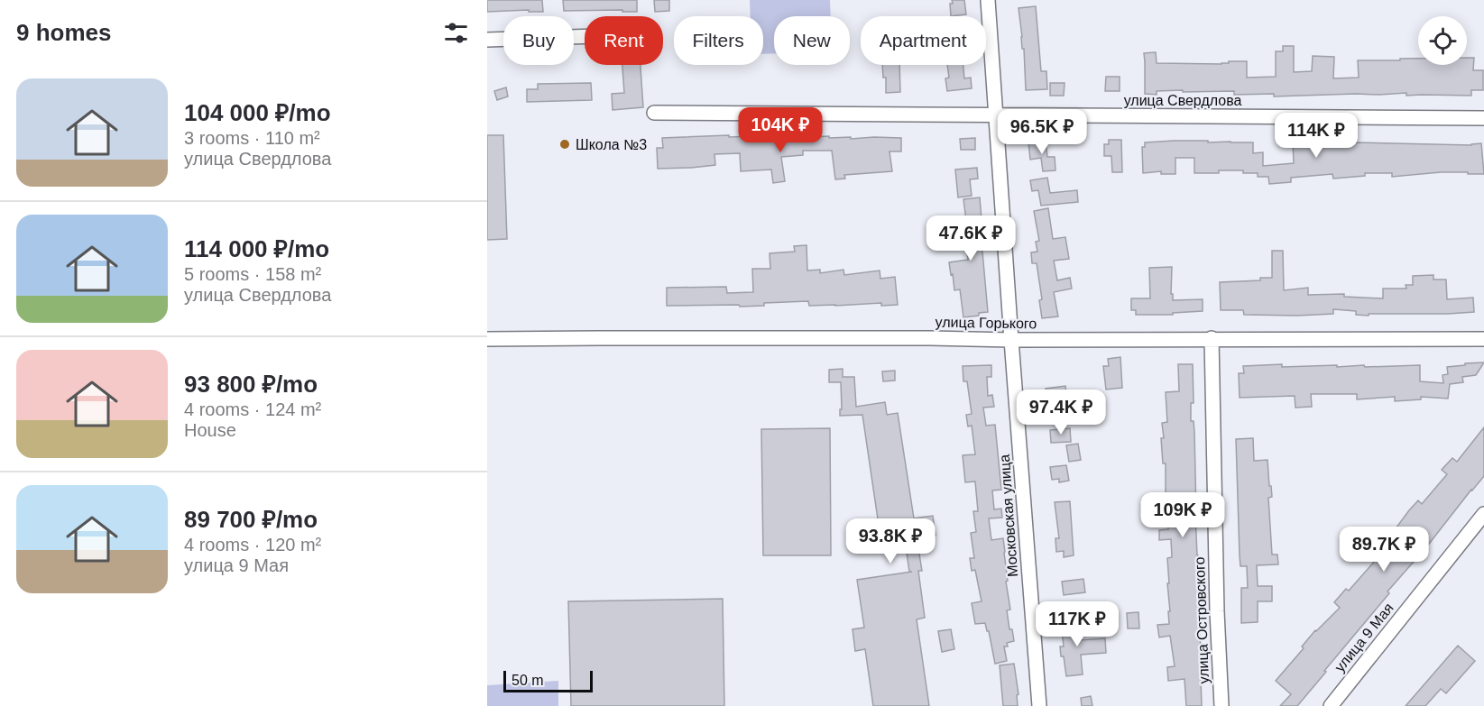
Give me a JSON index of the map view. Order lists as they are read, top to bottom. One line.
{"streets":{"street":["улица Свердлова","улица Горького","Московская улица","улица Островского","улица 9 Мая"]},"crossings":[["улица Свердлова","Московская улица"],["улица Горького","Московская улица"],["улица Горького","улица Островского"]],"places":["Школа №3"],"scale_bar":"50 m","page":{"heading":"9 homes","chip":["Buy","Rent","Filters","New","Apartment"],"list":[{"name":"104 000 ₽/mo","note":"3 rooms · 110 m² · улица Свердлова"},{"name":"114 000 ₽/mo","note":"5 rooms · 158 m² · улица Свердлова"},{"name":"93 800 ₽/mo","note":"4 rooms · 124 m² · House"},{"name":"89 700 ₽/mo","note":"4 rooms · 120 m² · улица 9 Мая"}],"price":["104K ₽","96.5K ₽","114K ₽","47.6K ₽","97.4K ₽","109K ₽","93.8K ₽","89.7K ₽","117K ₽"],"scale":"50 m"}}
